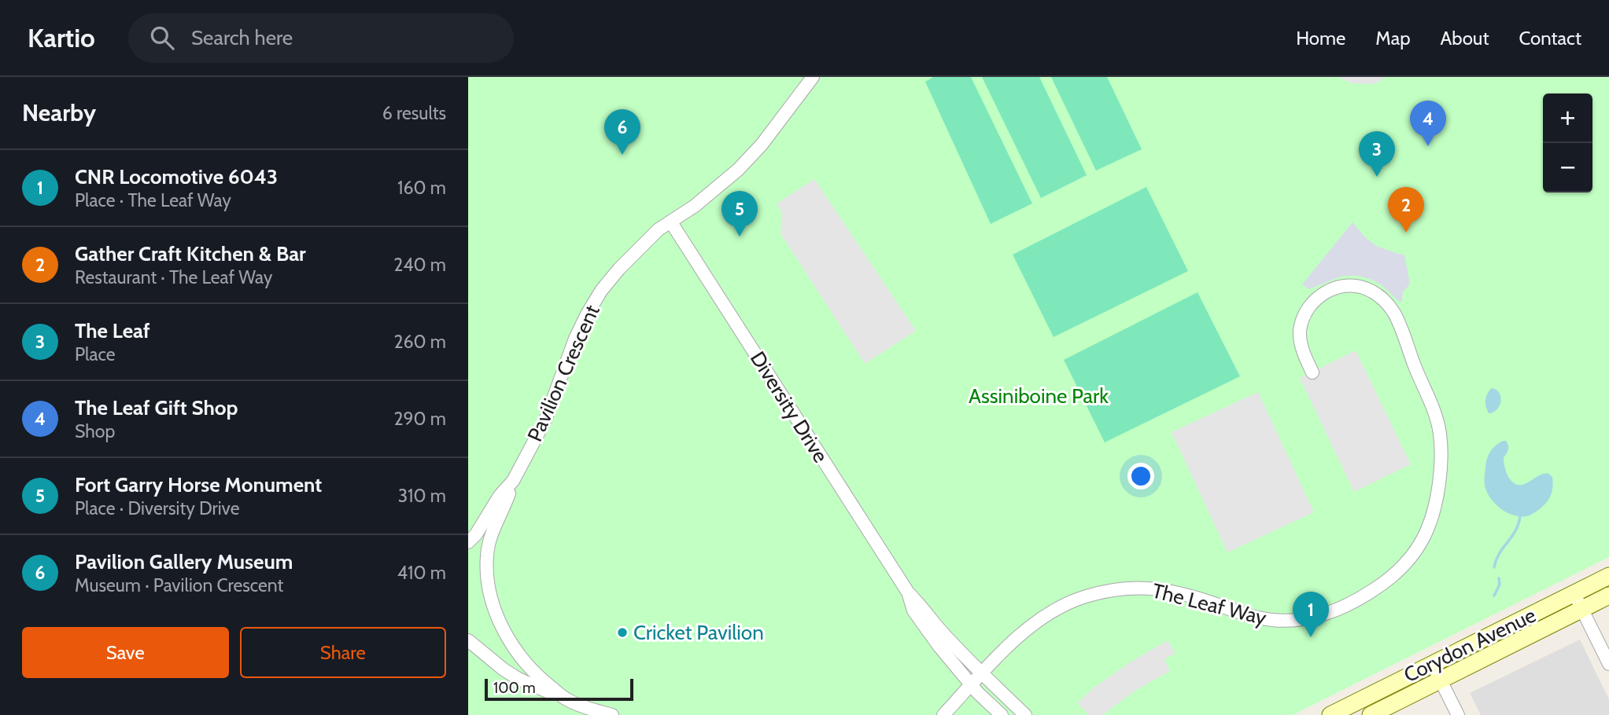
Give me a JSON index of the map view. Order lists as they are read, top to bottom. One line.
{"streets":{"main road":["Corydon Avenue"],"street":["Pavilion Crescent","Diversity Drive","The Leaf Way"]},"crossings":[["Pavilion Crescent","Diversity Drive"],["Diversity Drive","The Leaf Way"]],"parks":["Assiniboine Park"],"places":["Cricket Pavilion"],"scale_bar":"100 m","page":{"header":"Kartio","search":"Search here","nav":["Home","Map","About","Contact"],"heading":["Nearby","6 results"],"map_buttons":["+","−"],"pins":["4","6","3","2","5","1"],"list":[{"mark":"1","name":"CNR Locomotive 6043","note":"Place · The Leaf Way","value":"160 m"},{"mark":"2","name":"Gather Craft Kitchen & Bar","note":"Restaurant · The Leaf Way","value":"240 m"},{"mark":"3","name":"The Leaf","note":"Place","value":"260 m"},{"mark":"4","name":"The Leaf Gift Shop","note":"Shop","value":"290 m"},{"mark":"5","name":"Fort Garry Horse Monument","note":"Place · Diversity Drive","value":"310 m"},{"mark":"6","name":"Pavilion Gallery Museum","note":"Museum · Pavilion Crescent","value":"410 m"}],"buttons":["Save","Share"],"scale":"100 m"}}
